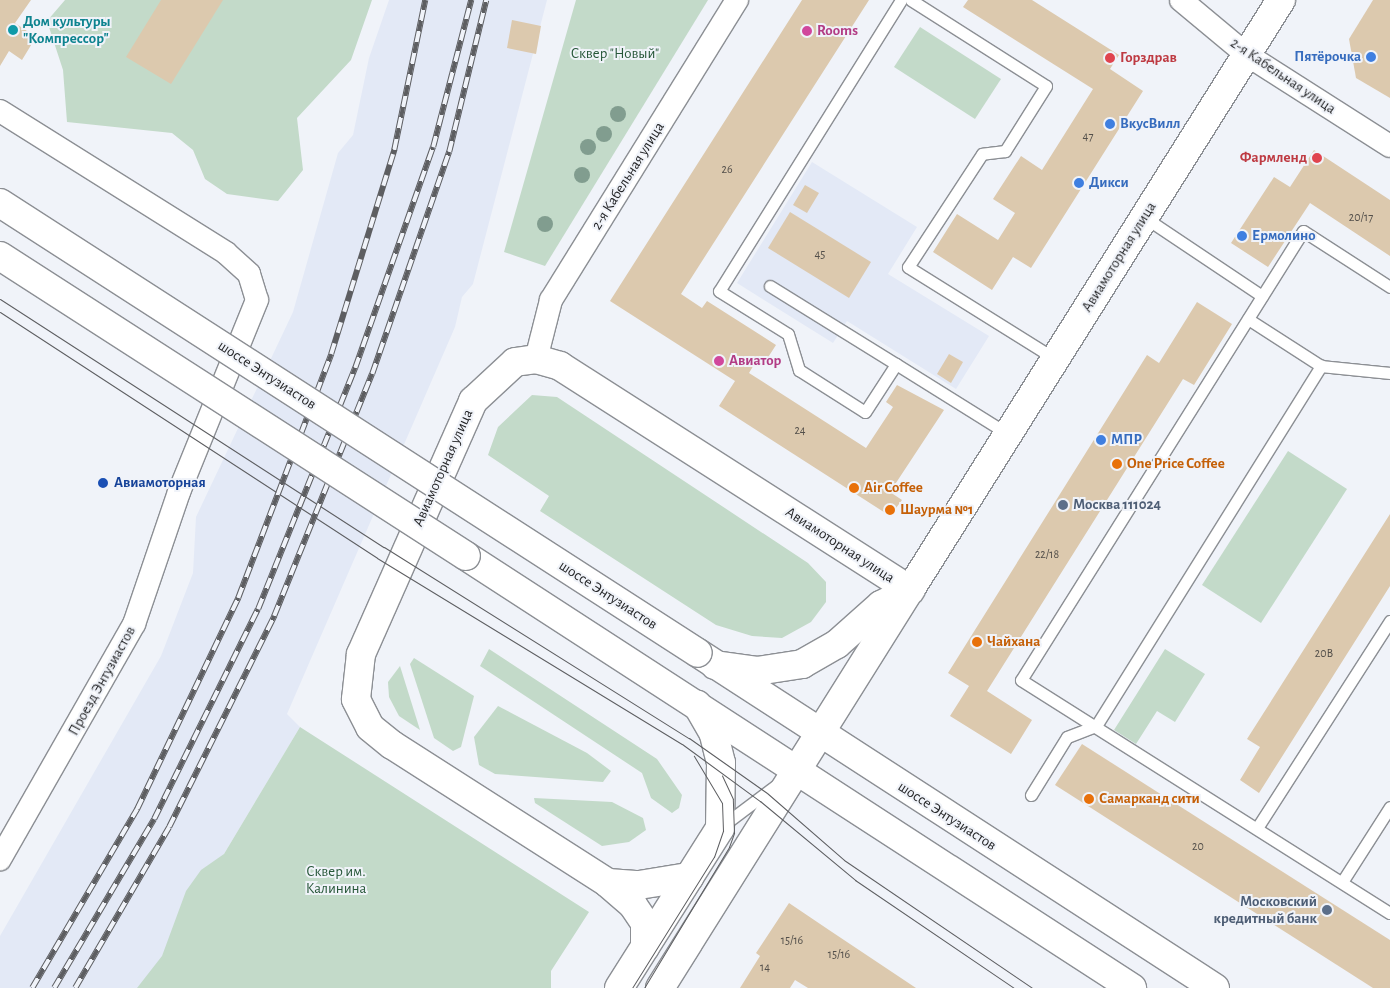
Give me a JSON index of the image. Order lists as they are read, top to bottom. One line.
{"streets":{"main road":["Авиамоторная улица","шоссе Энтузиастов"],"street":["2-я Кабельная улица","Проезд Энтузиастов"]},"crossings":[["2-я Кабельная улица","Авиамоторная улица"],["Авиамоторная улица","шоссе Энтузиастов"]],"parks":["Сквер \"Новый\"","Сквер им. Калинина"],"places":["Дом культуры \"Компрессор\"","Rooms","Пятёрочка","Горздрав","ВкусВилл","Фармленд","Дикси","Ермолино","Авиатор","МПР","One Price Coffee","Авиамоторная","Air Coffee","Москва 111024","Шаурма №1","Чайхана","Самарканд сити","Московский кредитный банк"],"house_numbers":["47","26","20/17","45","24","22/18","20В","20","15/16","15/16","14"]}
